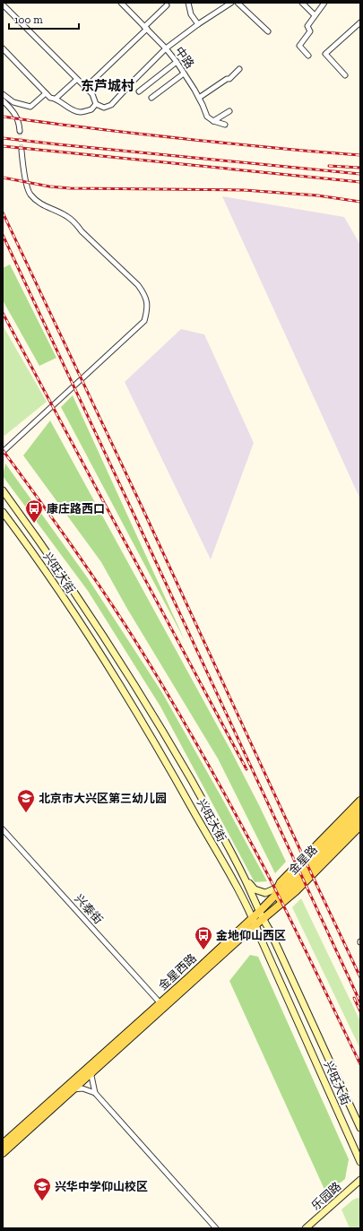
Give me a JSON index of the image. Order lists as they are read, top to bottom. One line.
{"streets":{"main road":["兴旺大街","金星路","金星西路","乐园路"],"street":["中路","兴泰街"]},"crossings":[["兴旺大街","金星路"],["兴旺大街","金星西路"],["金星路","金星西路"],["兴泰街","金星西路"]],"districts":["东芦城村"],"places":{"bus stop":["康庄路西口","金地仰山西区"],"school or university":["北京市大兴区第三幼儿园","兴华中学仰山校区"]},"scale_bar":"100 m"}
